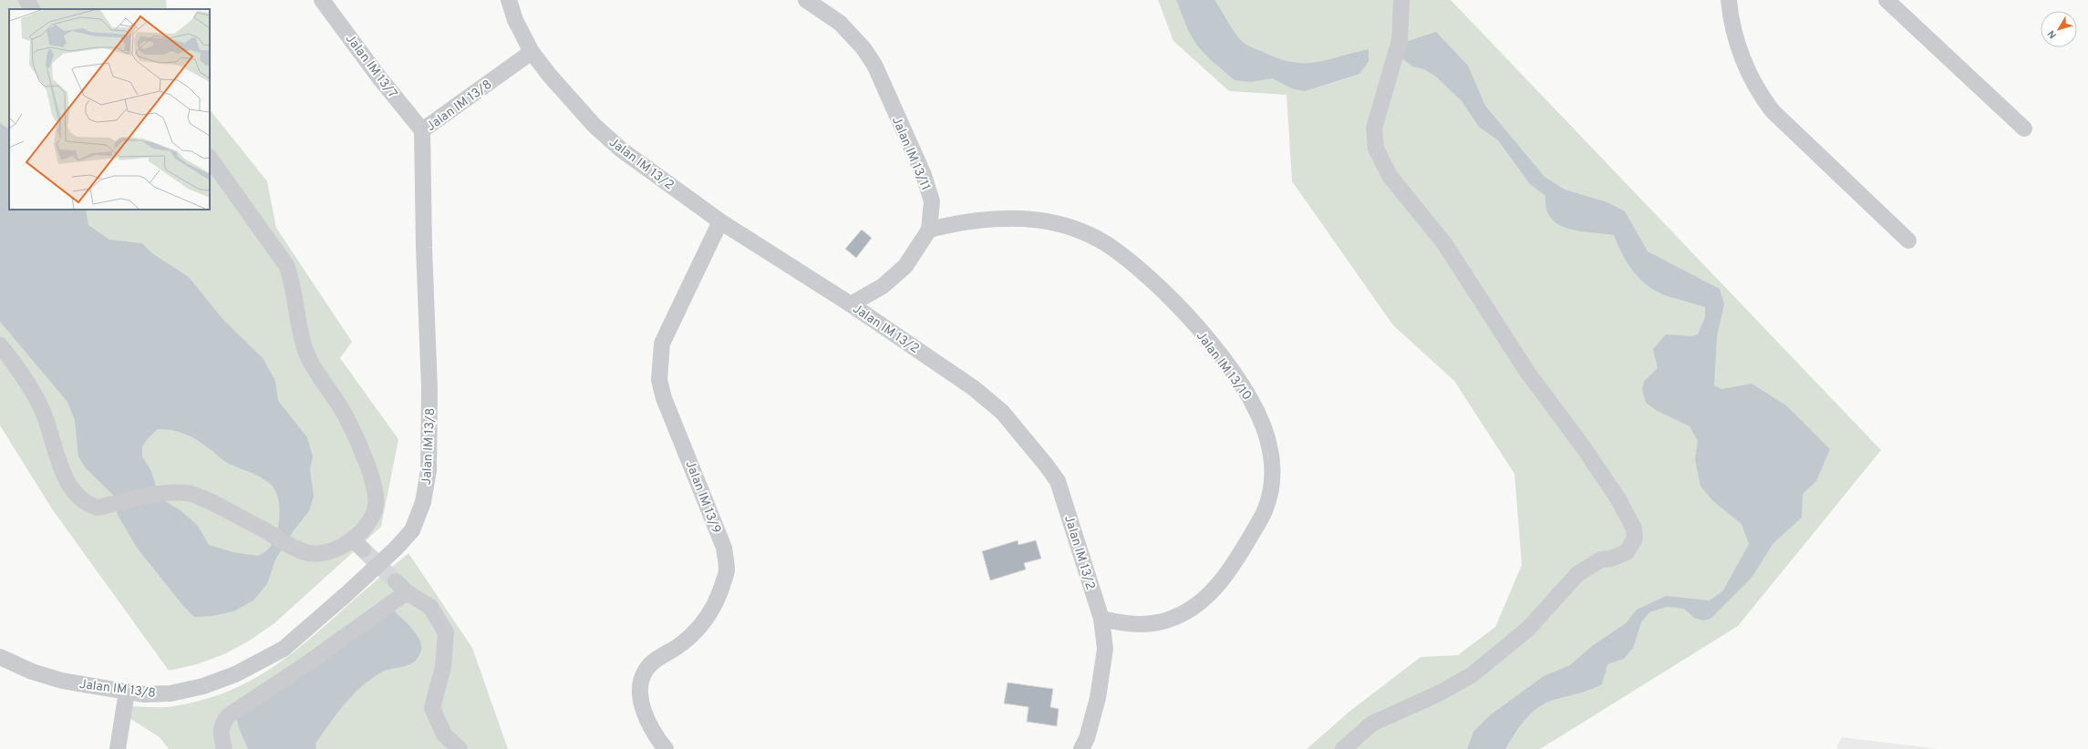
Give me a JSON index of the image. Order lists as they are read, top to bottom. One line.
{"streets":{"street":["Jalan IM 13/7","Jalan IM 13/8","Jalan IM 13/11","Jalan IM 13/2","Jalan IM 13/10","Jalan IM 13/9"]},"crossings":[["Jalan IM 13/7","Jalan IM 13/8"],["Jalan IM 13/8","Jalan IM 13/2"],["Jalan IM 13/11","Jalan IM 13/2"],["Jalan IM 13/11","Jalan IM 13/10"],["Jalan IM 13/2","Jalan IM 13/10"],["Jalan IM 13/2","Jalan IM 13/9"]],"north":"bottom left"}
